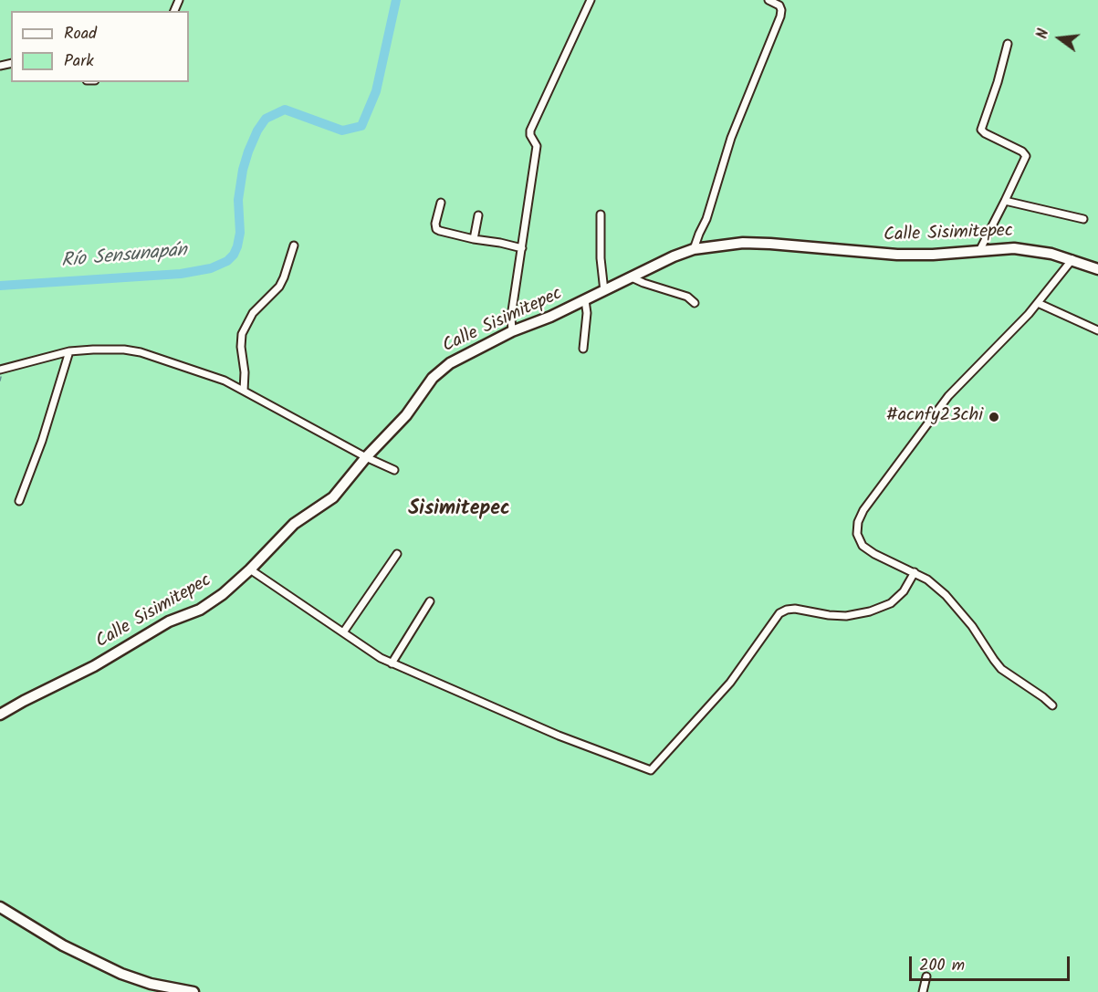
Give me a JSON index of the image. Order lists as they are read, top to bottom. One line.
{"streets":{"street":["Calle Sisimitepec"]},"districts":["Sisimitepec"],"water":["Río Sensunapán"],"places":["#acnfy23chi"],"legend":["Road","Park"],"scale_bar":"200 m","north":"left"}
